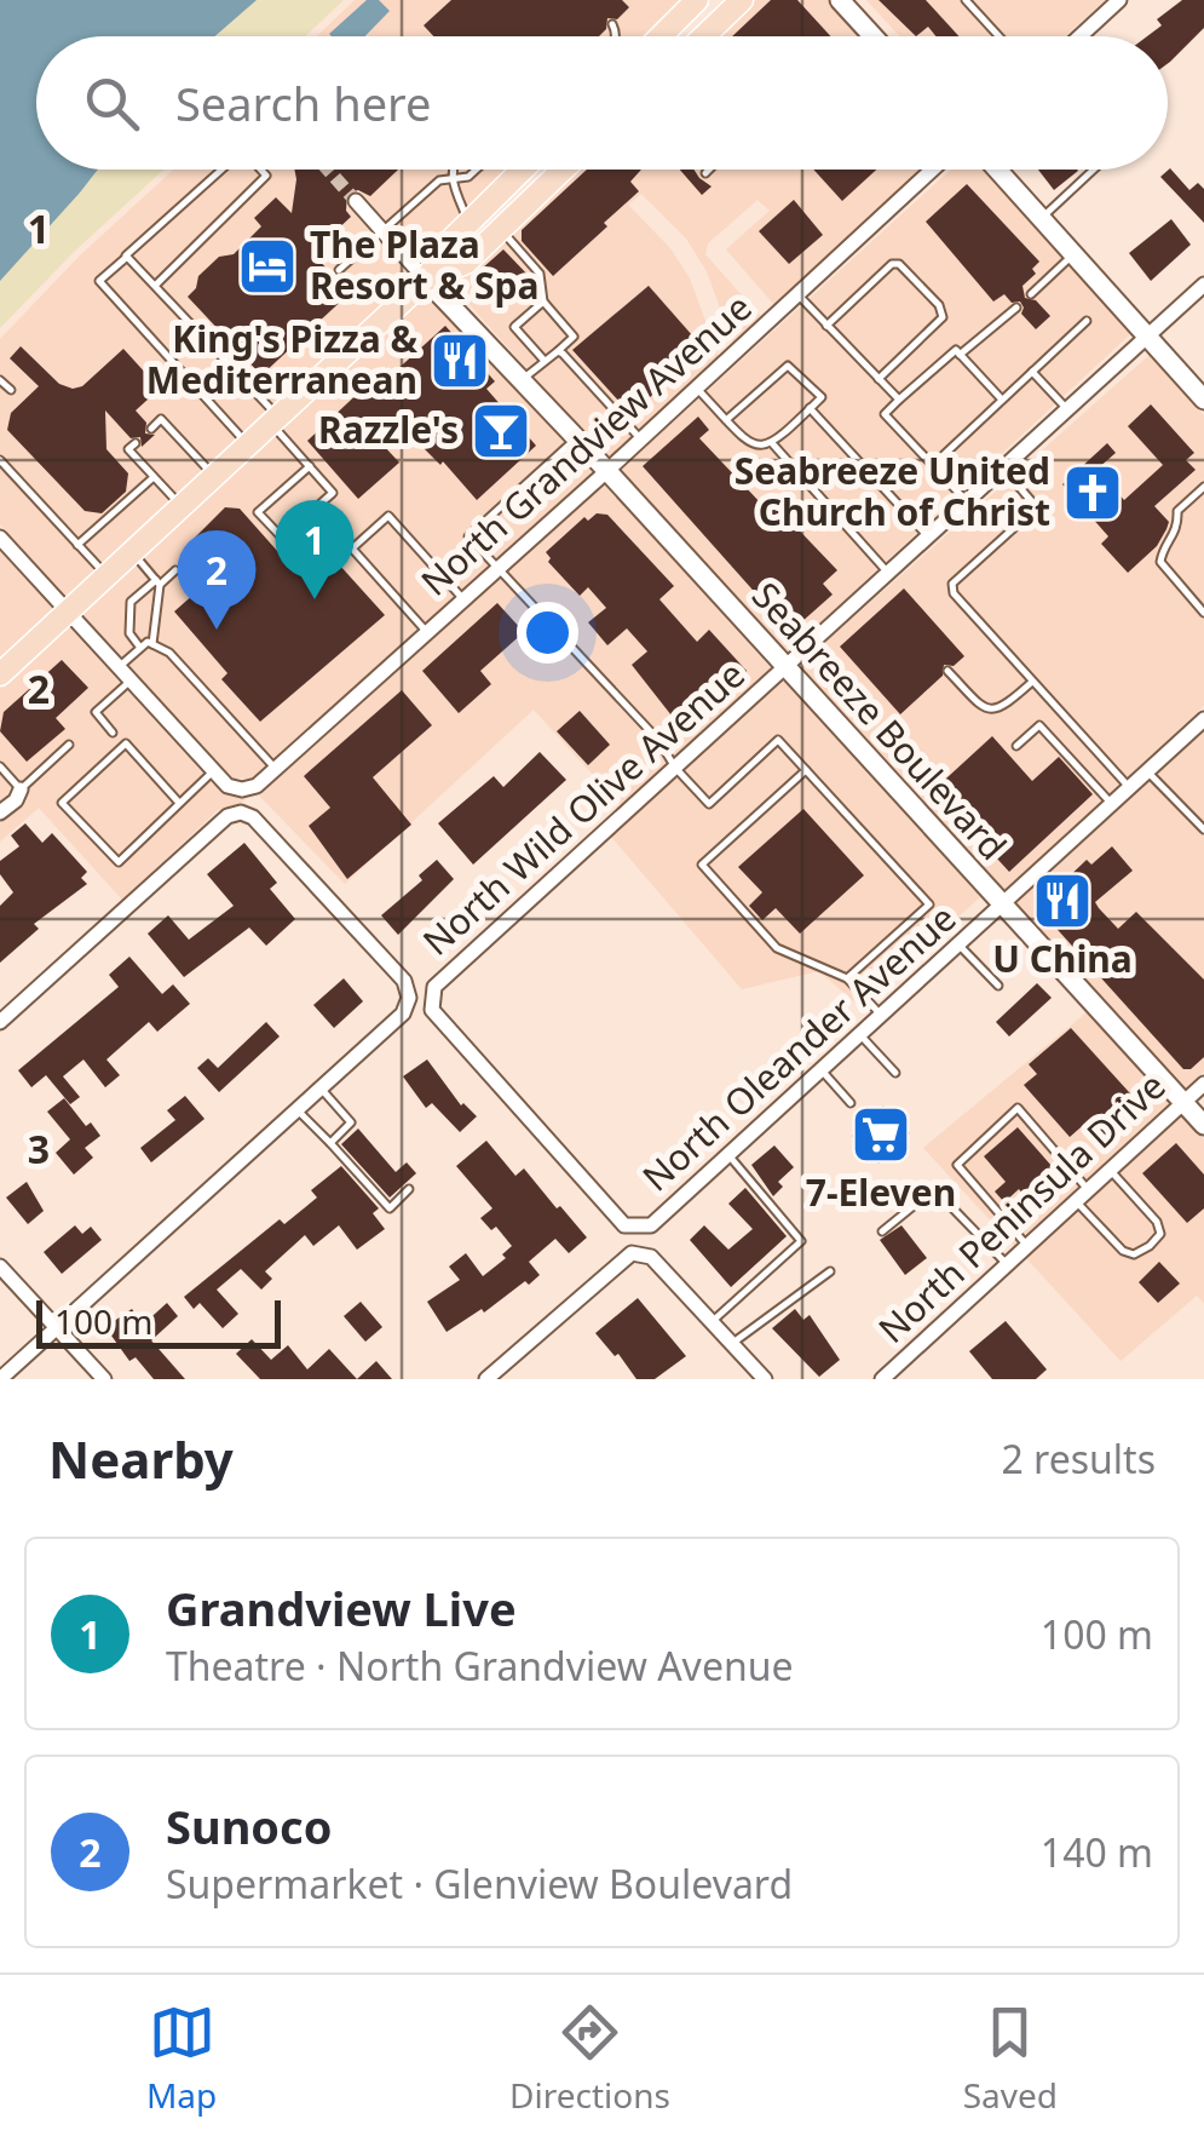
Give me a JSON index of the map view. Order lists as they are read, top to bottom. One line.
{"streets":{"main road":["Seabreeze Boulevard"],"street":["North Grandview Avenue","North Wild Olive Avenue","North Oleander Avenue","North Peninsula Drive"]},"crossings":[["North Grandview Avenue","Seabreeze Boulevard"],["Seabreeze Boulevard","North Wild Olive Avenue"],["Seabreeze Boulevard","North Oleander Avenue"],["Seabreeze Boulevard","North Peninsula Drive"],["North Wild Olive Avenue","North Oleander Avenue"]],"places":{"hotel":["The Plaza Resort & Spa"],"restaurant":["King's Pizza & Mediterranean","U China"],"bar":["Razzle's"],"church":["Seabreeze United Church of Christ"],"supermarket":["7-Eleven"]},"scale_bar":"100 m","page":{"search":"Search here","pins":["1","2"],"scale":"100 m","heading":["Nearby","2 results"],"list":[{"mark":"1","name":"Grandview Live","note":"Theatre · North Grandview Avenue","value":"100 m"},{"mark":"2","name":"Sunoco","note":"Supermarket · Glenview Boulevard","value":"140 m"}],"nav":["Map","Directions","Saved"]},"grid":{"rows":["1","2","3"]}}
